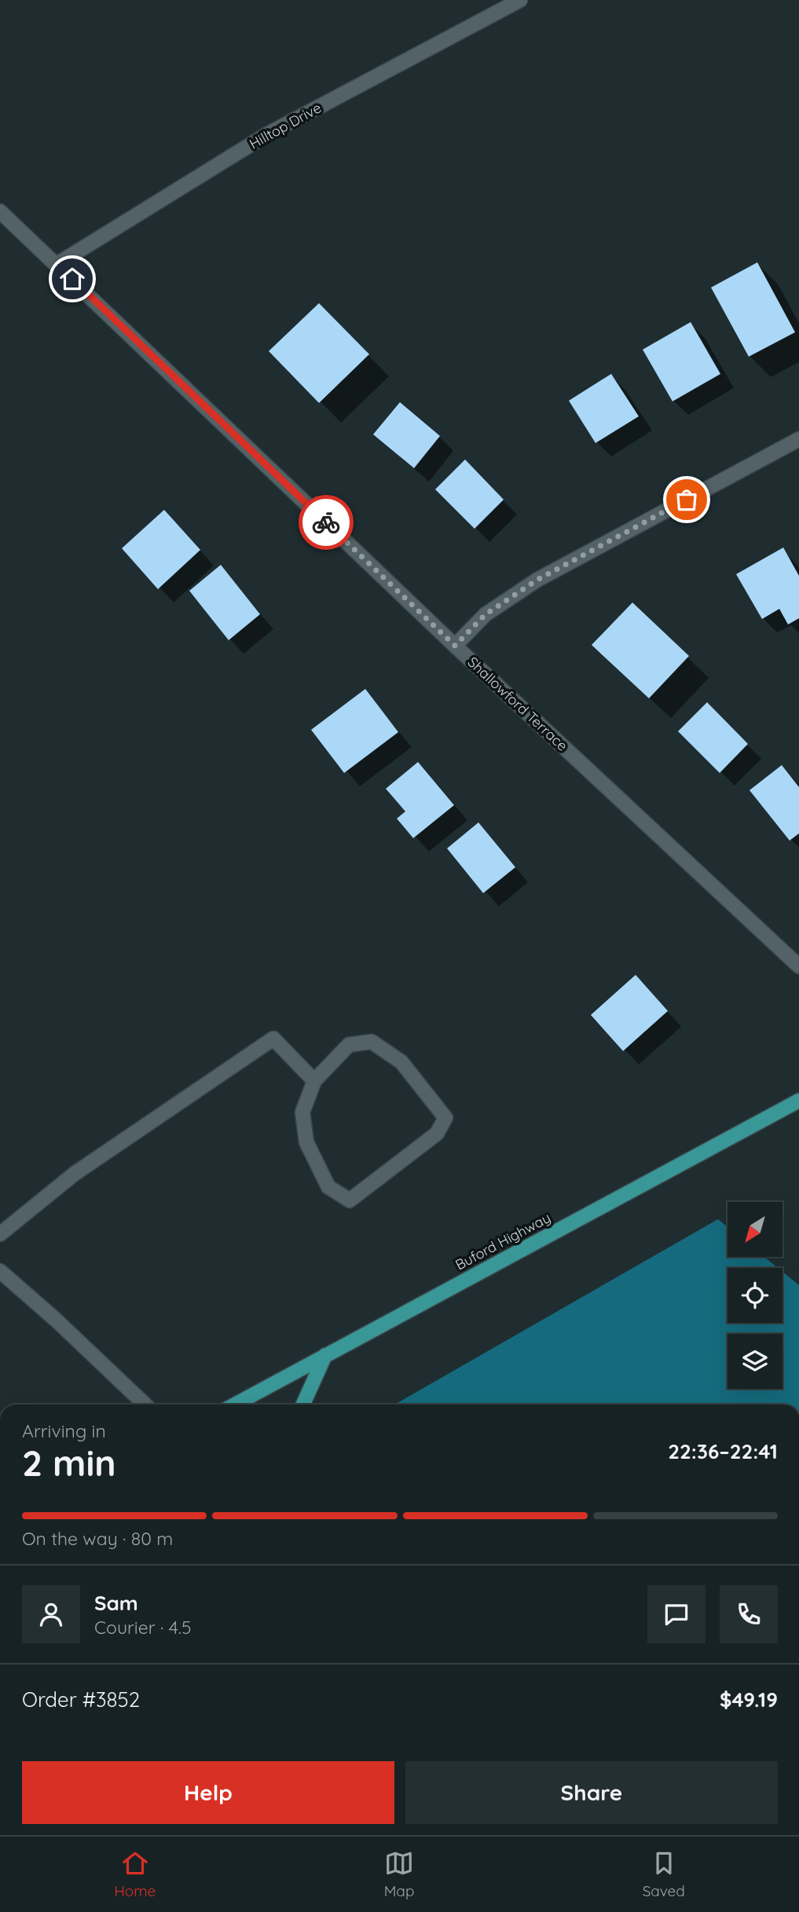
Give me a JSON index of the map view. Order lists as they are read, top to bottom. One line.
{"streets":{"main road":["Buford Highway"],"street":["Hilltop Drive","Shallowford Terrace"]},"crossings":[["Hilltop Drive","Shallowford Terrace"]],"north":"bottom left","page":{"heading":["2 min","Arriving in","22:36–22:41"],"panel":["Sam","Courier · 4.5","Order #3852","$49.19"],"bar":"On the way · 80 m","buttons":["Help","Share"],"tabs":["Home","Map","Saved"]}}
